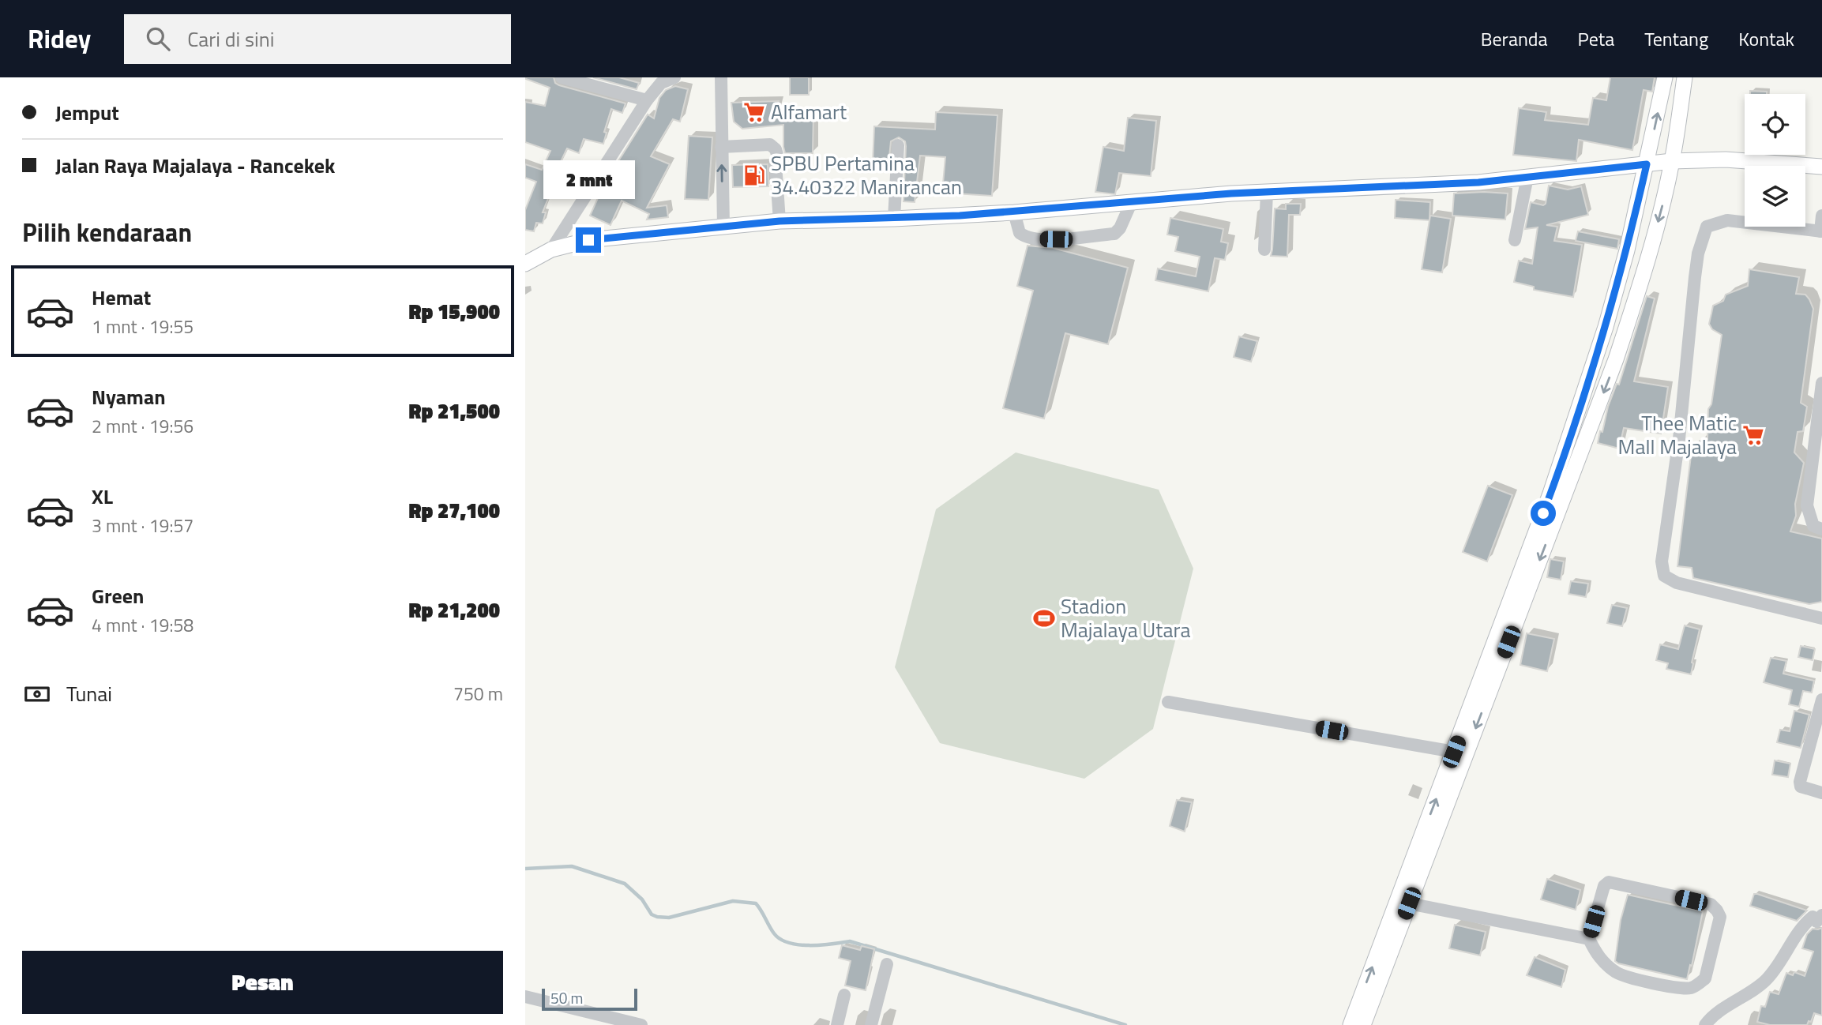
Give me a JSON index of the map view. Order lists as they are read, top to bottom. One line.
{"places":{"supermarket":["Alfamart","Thee Matic Mall Majalaya"],"fuel station":["SPBU Pertamina 34.40322 Manirancan"],"sports":["Stadion Majalaya Utara"]},"scale_bar":"50 m","page":{"header":"Ridey","search":"Cari di sini","nav":["Beranda","Peta","Tentang","Kontak"],"banner":["Jemput","Jalan Raya Majalaya - Rancekek"],"bubble":"2 mnt","heading":"Pilih kendaraan","list":[{"name":"Hemat","note":"1 mnt · 19:55","value":"Rp 15,900"},{"name":"Nyaman","note":"2 mnt · 19:56","value":"Rp 21,500"},{"name":"XL","note":"3 mnt · 19:57","value":"Rp 27,100"},{"name":"Green","note":"4 mnt · 19:58","value":"Rp 21,200"}],"pay":["Tunai","750 m"],"buttons":"Pesan","scale":"50 m"}}
